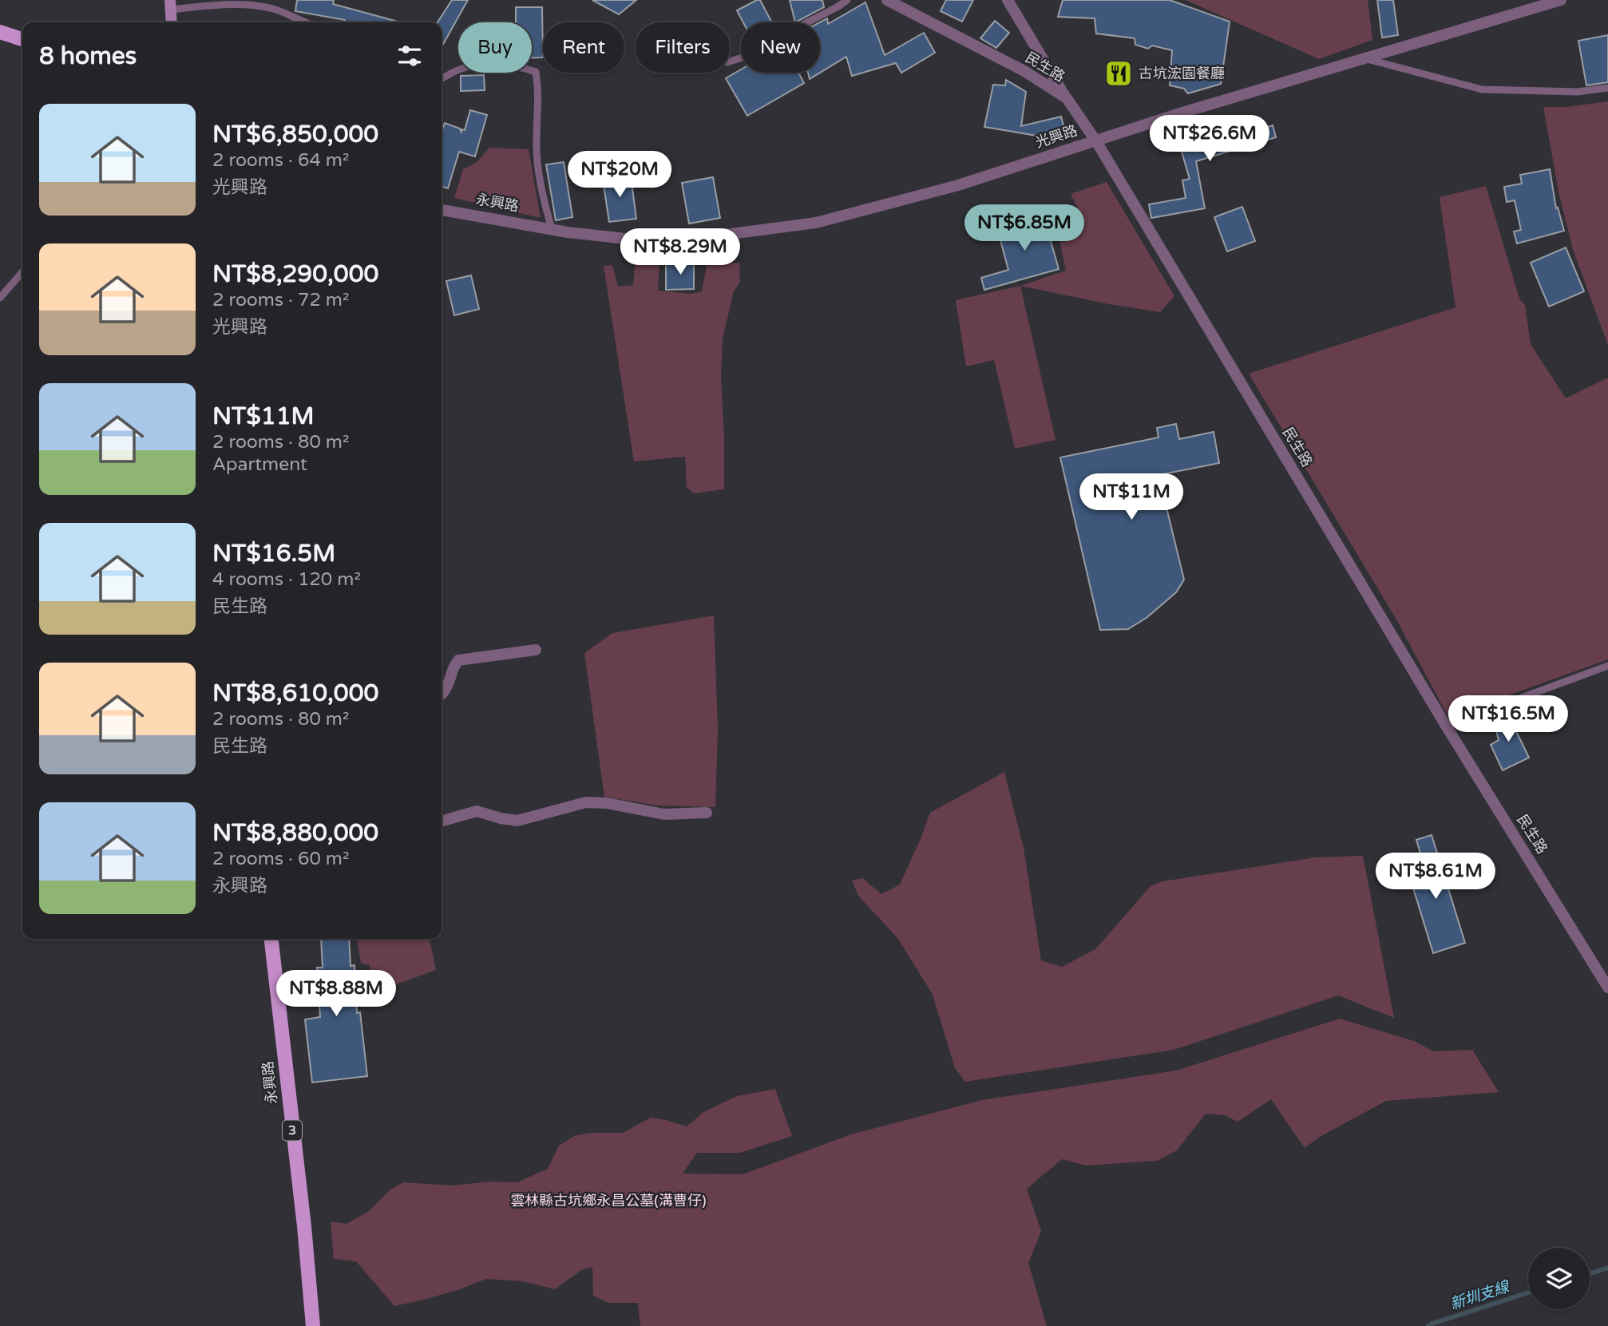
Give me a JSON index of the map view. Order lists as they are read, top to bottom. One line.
{"streets":{"main road":["永興路","3"],"street":["民生路","光興路"]},"crossings":[["民生路","光興路"],["光興路","永興路"]],"water":["新圳支線"],"parks":["雲林縣古坑鄉永昌公墓(溝曹仔)"],"places":{"restaurant":["古坑浤園餐廳"]},"page":{"chip":["Buy","Rent","Filters","New"],"heading":"8 homes","list":[{"name":"NT$6,850,000","note":"2 rooms · 64 m² · 光興路"},{"name":"NT$8,290,000","note":"2 rooms · 72 m² · 光興路"},{"name":"NT$11M","note":"2 rooms · 80 m² · Apartment"},{"name":"NT$16.5M","note":"4 rooms · 120 m² · 民生路"},{"name":"NT$8,610,000","note":"2 rooms · 80 m² · 民生路"},{"name":"NT$8,880,000","note":"2 rooms · 60 m² · 永興路"}],"price":["NT$26.6M","NT$20M","NT$6.85M","NT$8.29M","NT$11M","NT$16.5M","NT$8.61M","NT$8.88M"]}}
